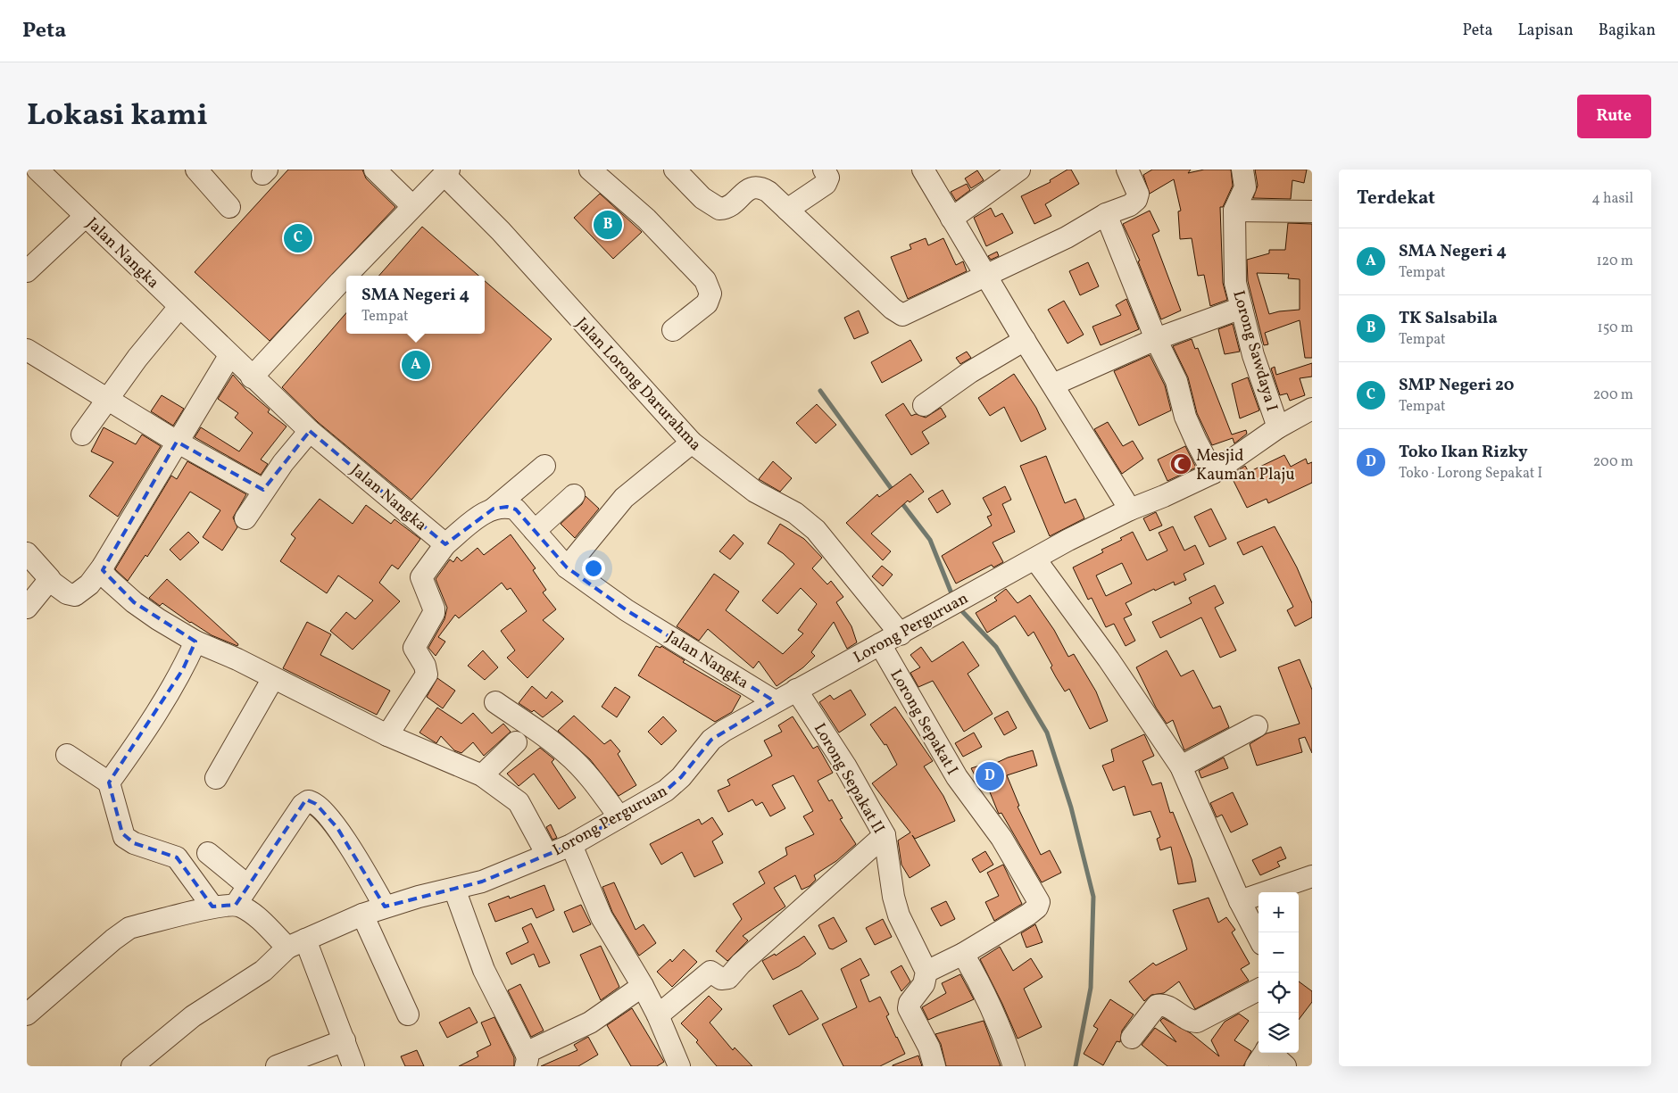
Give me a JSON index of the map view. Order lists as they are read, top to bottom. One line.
{"streets":{"street":["Jalan Nangka","Lorong Sawdaya I","Jalan Lorong Darurahma","Lorong Perguruan","Lorong Sepakat I","Lorong Sepakat II"]},"crossings":[["Jalan Nangka","Lorong Perguruan"],["Lorong Sawdaya I","Lorong Perguruan"],["Jalan Lorong Darurahma","Lorong Perguruan"],["Lorong Perguruan","Lorong Sepakat I"],["Lorong Perguruan","Lorong Sepakat II"],["Lorong Sepakat I","Lorong Sepakat II"]],"places":{"mosque":["Mesjid Kauman Plaju"]},"page":{"header":"Peta","nav":["Peta","Lapisan","Bagikan"],"title":"Lokasi kami","buttons":"Rute","heading":["Terdekat","4 hasil"],"pins":["B","C","A","D"],"list":[{"mark":"A","name":"SMA Negeri 4","note":"Tempat","value":"120 m"},{"mark":"B","name":"TK Salsabila","note":"Tempat","value":"150 m"},{"mark":"C","name":"SMP Negeri 20","note":"Tempat","value":"200 m"},{"mark":"D","name":"Toko Ikan Rizky","note":"Toko · Lorong Sepakat I","value":"200 m"}],"popup":["SMA Negeri 4","Tempat"],"map_buttons":["+","−"]}}
